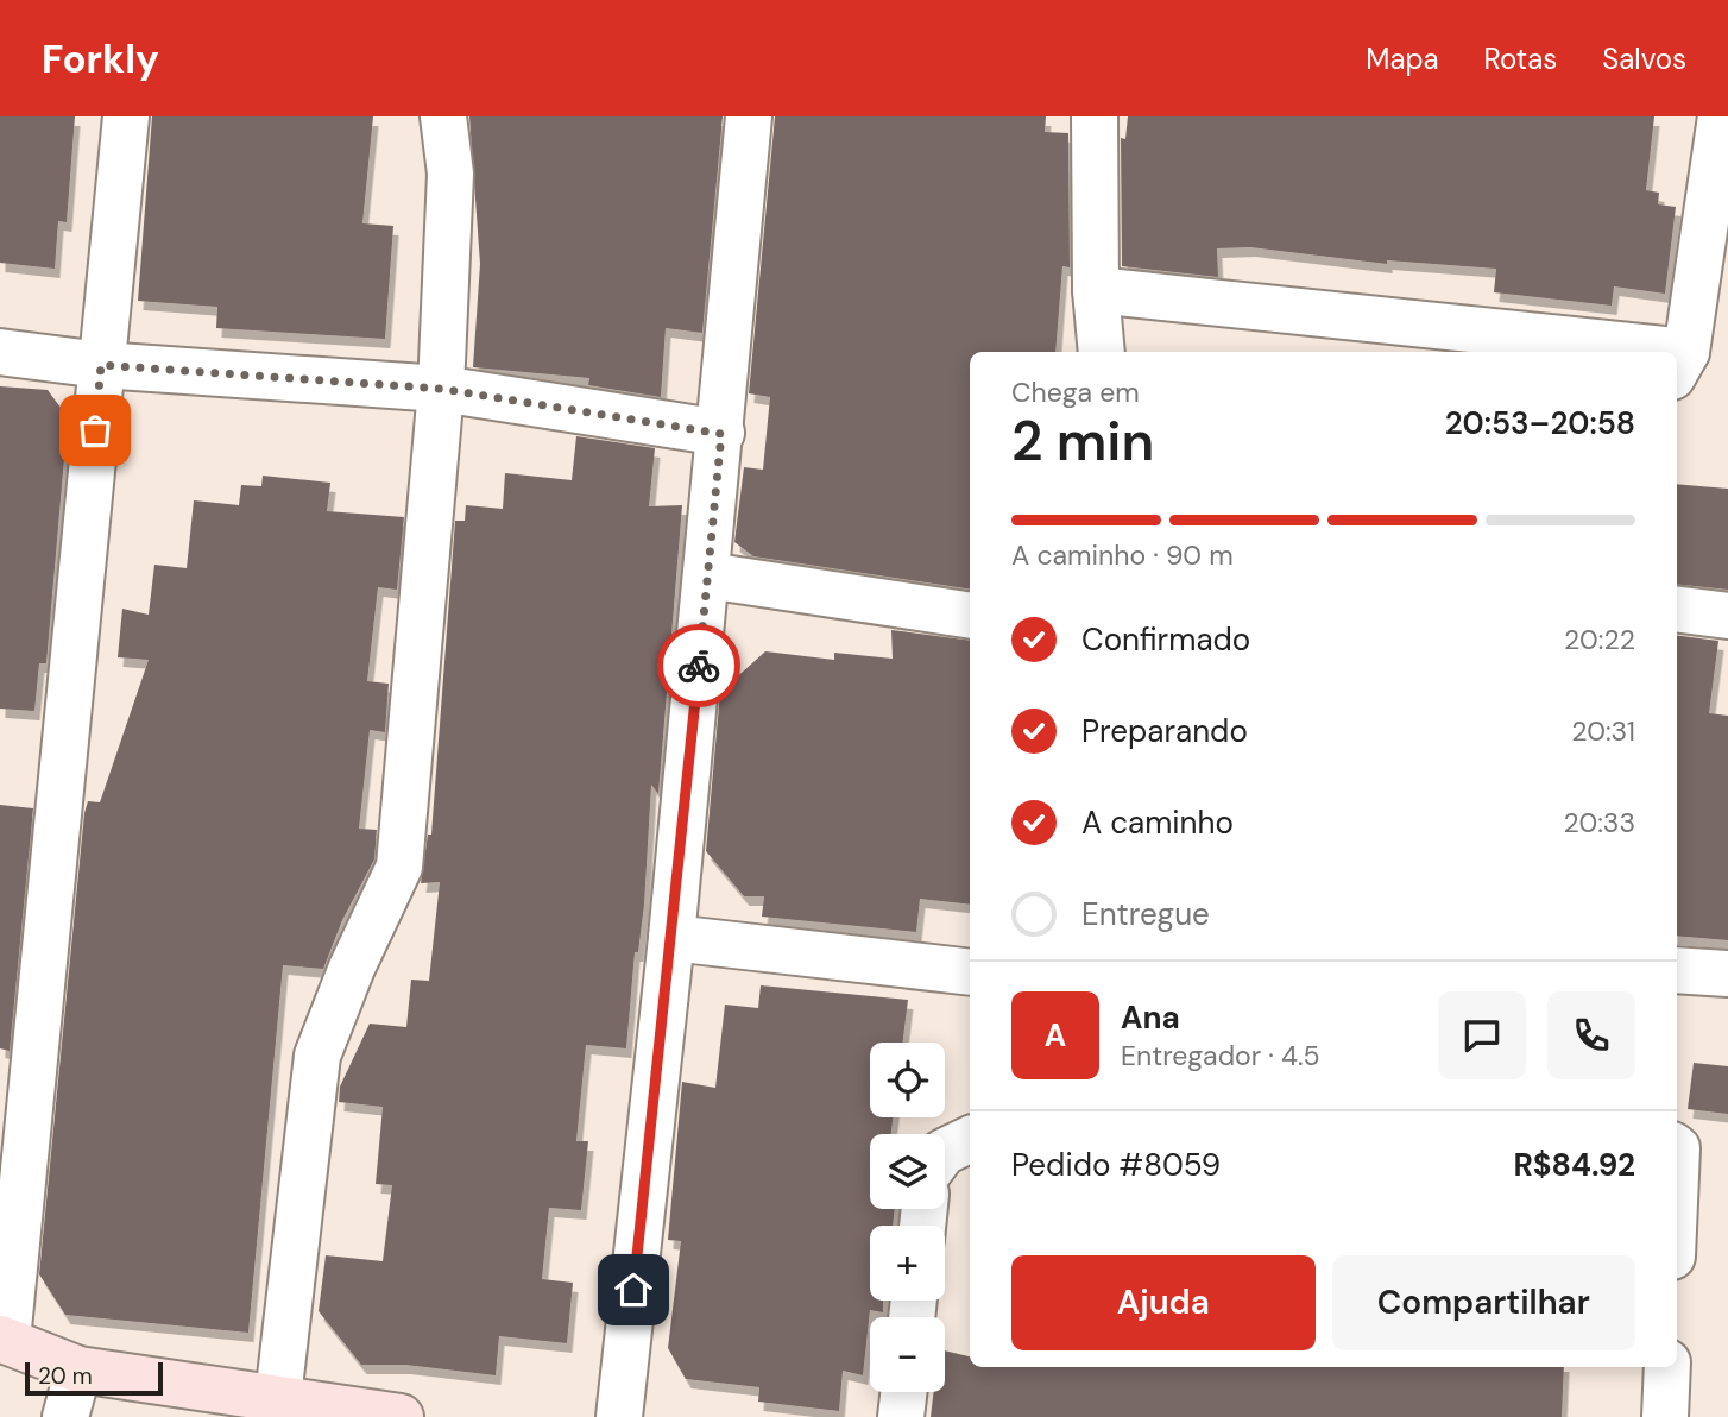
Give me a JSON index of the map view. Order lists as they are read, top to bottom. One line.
{"scale_bar":"20 m","page":{"header":"Forkly","nav":["Mapa","Rotas","Salvos"],"heading":["2 min","Chega em","20:53–20:58"],"panel":["Ana","Entregador · 4.5","Pedido #8059","R$84.92"],"bar":"A caminho · 90 m","list":[["Confirmado","20:22"],["Preparando","20:31"],["A caminho","20:33"],"Entregue"],"round":"A","map_buttons":["+","−"],"buttons":["Ajuda","Compartilhar"],"scale":"20 m"}}
